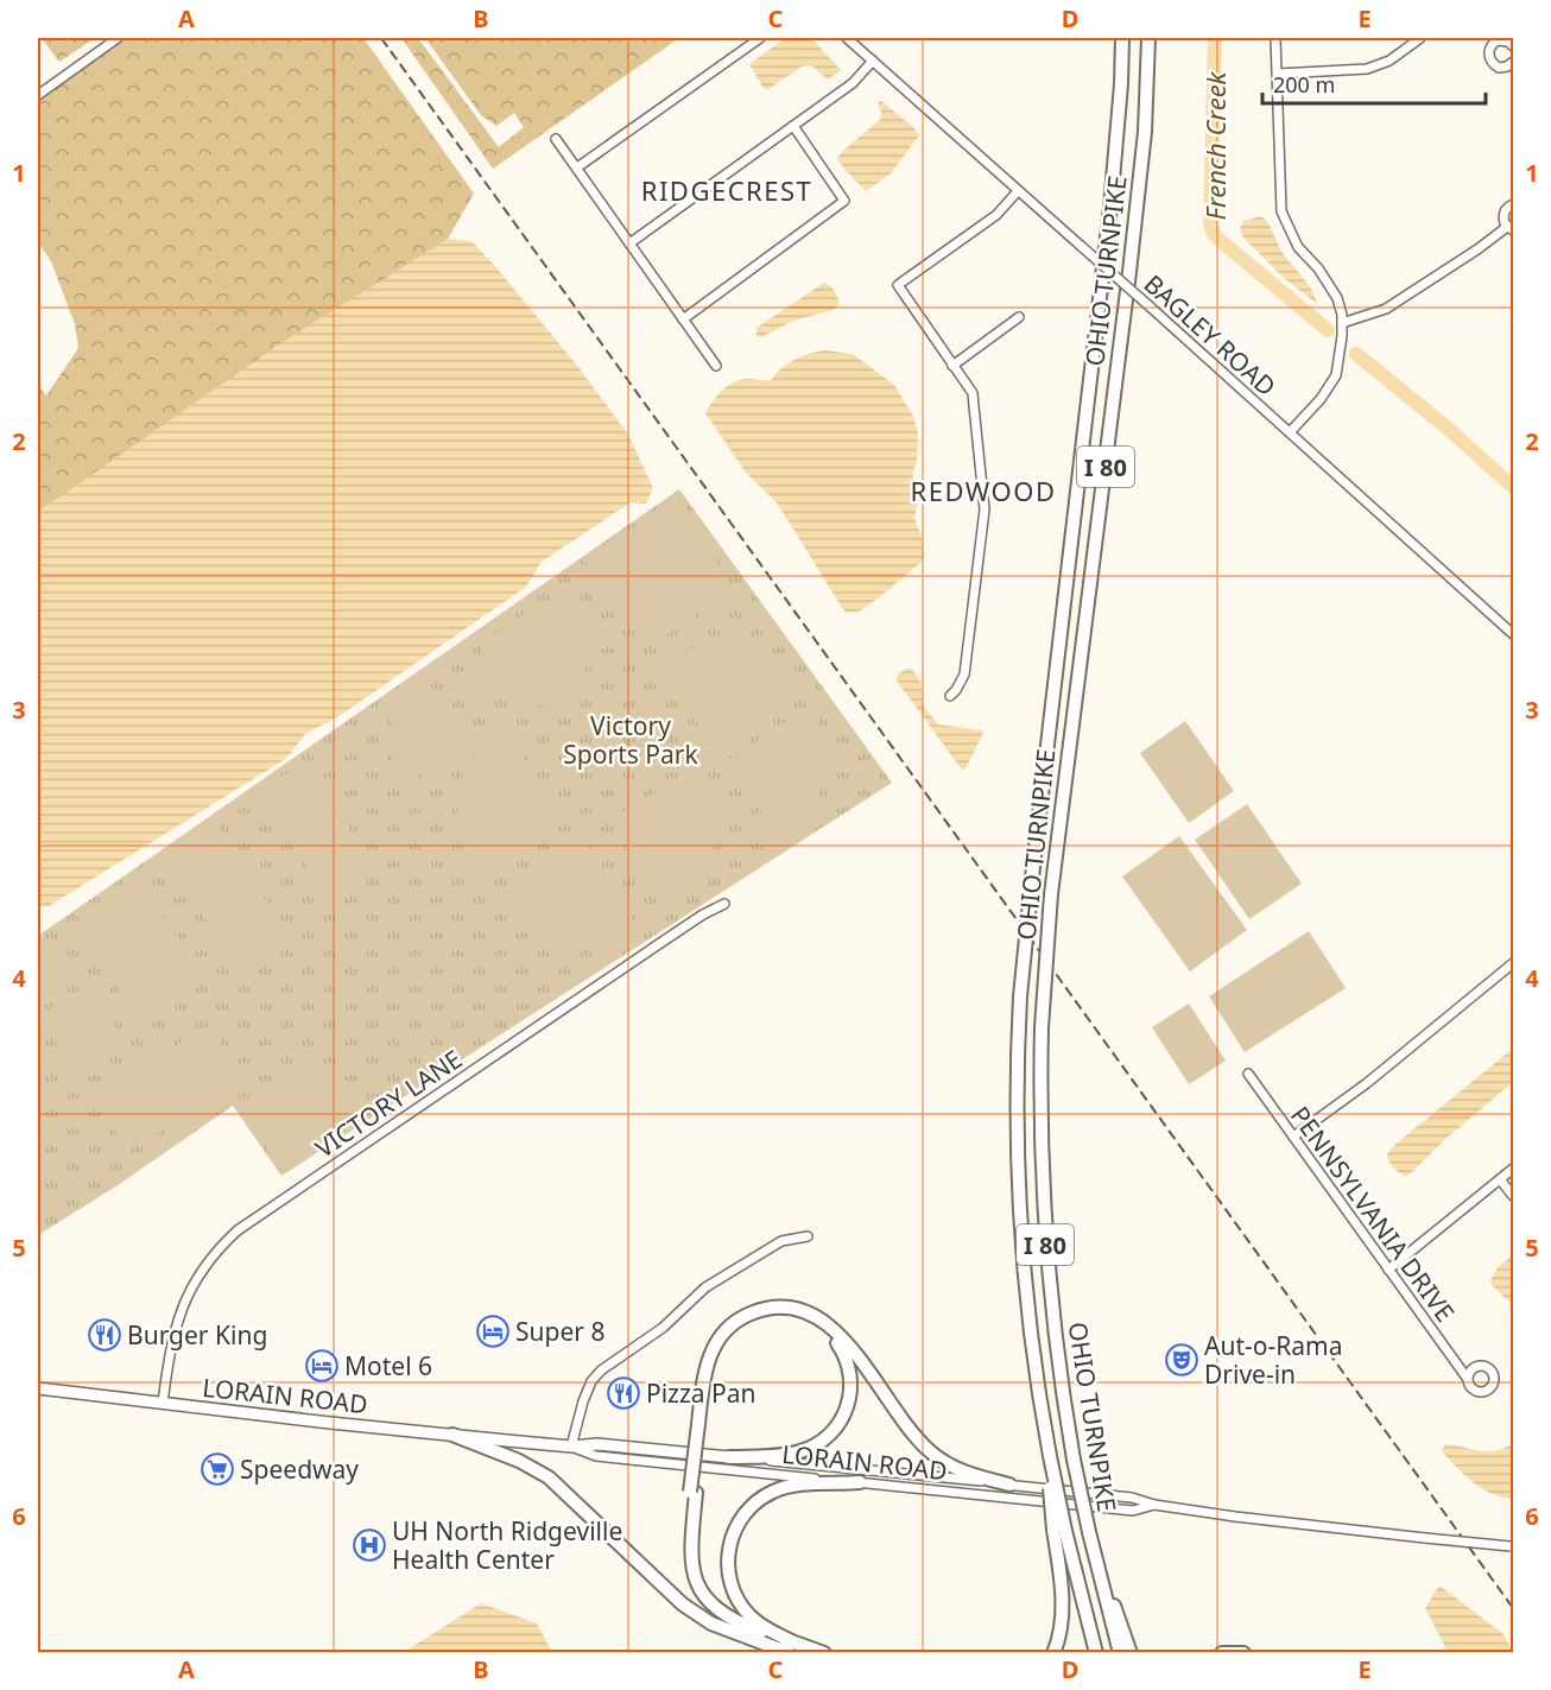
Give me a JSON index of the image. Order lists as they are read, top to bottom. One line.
{"streets":{"highway":["OHIO TURNPIKE","I 80"],"main road":["LORAIN ROAD"],"street":["BAGLEY ROAD","VICTORY LANE","PENNSYLVANIA DRIVE"]},"crossings":[["VICTORY LANE","LORAIN ROAD"]],"districts":["RIDGECREST","REDWOOD"],"water":["French Creek"],"parks":["Victory Sports Park"],"places":{"hotel":["Super 8","Motel 6"],"restaurant":["Burger King","Pizza Pan"],"theatre":["Aut-o-Rama Drive-in"],"supermarket":["Speedway"],"hospital":["UH North Ridgeville Health Center"]},"scale_bar":"200 m","grid":{"columns":["A","B","C","D","E"],"rows":["1","2","3","4","5","6"]}}
